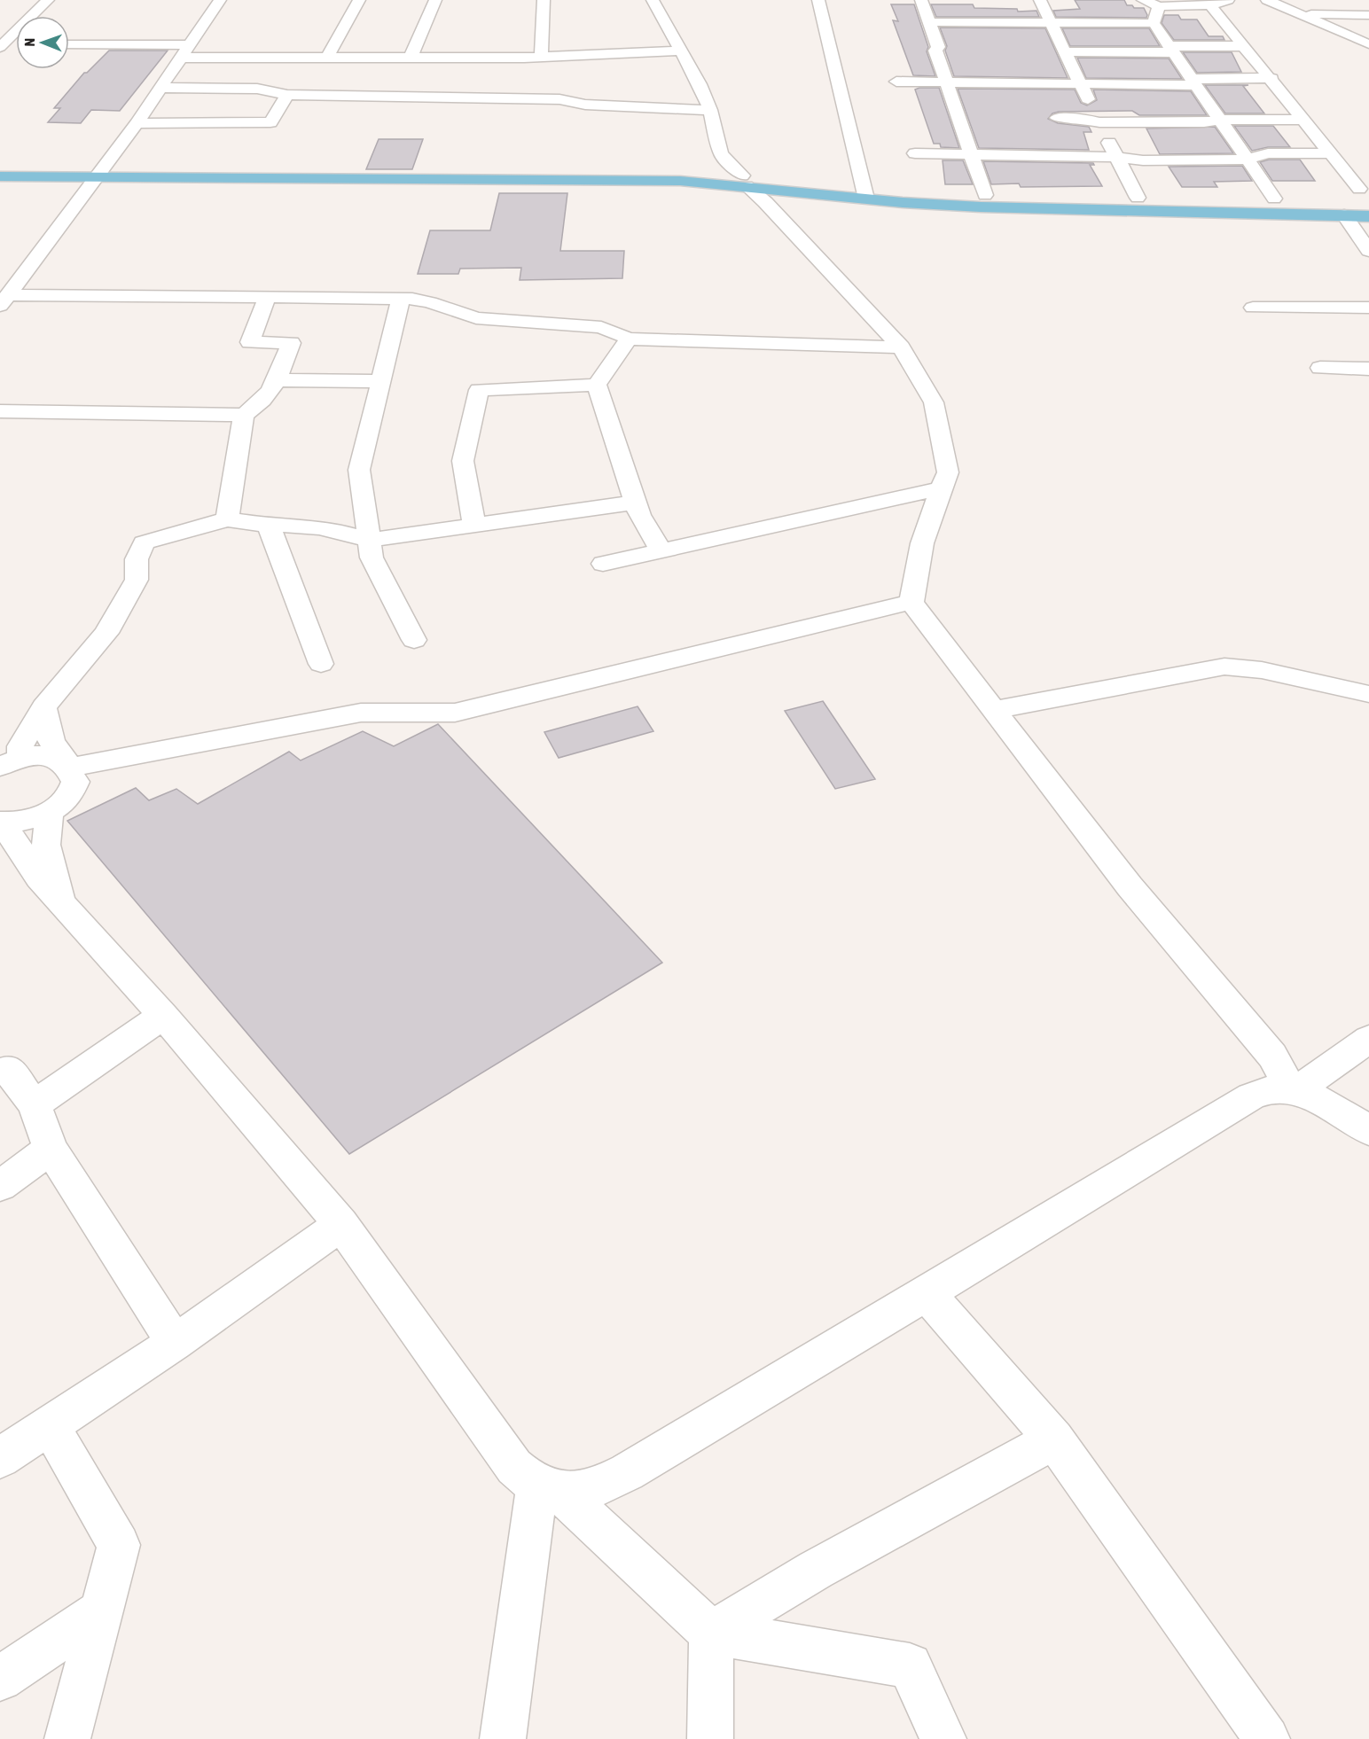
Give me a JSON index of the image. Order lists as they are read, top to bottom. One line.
{"north":"left"}
